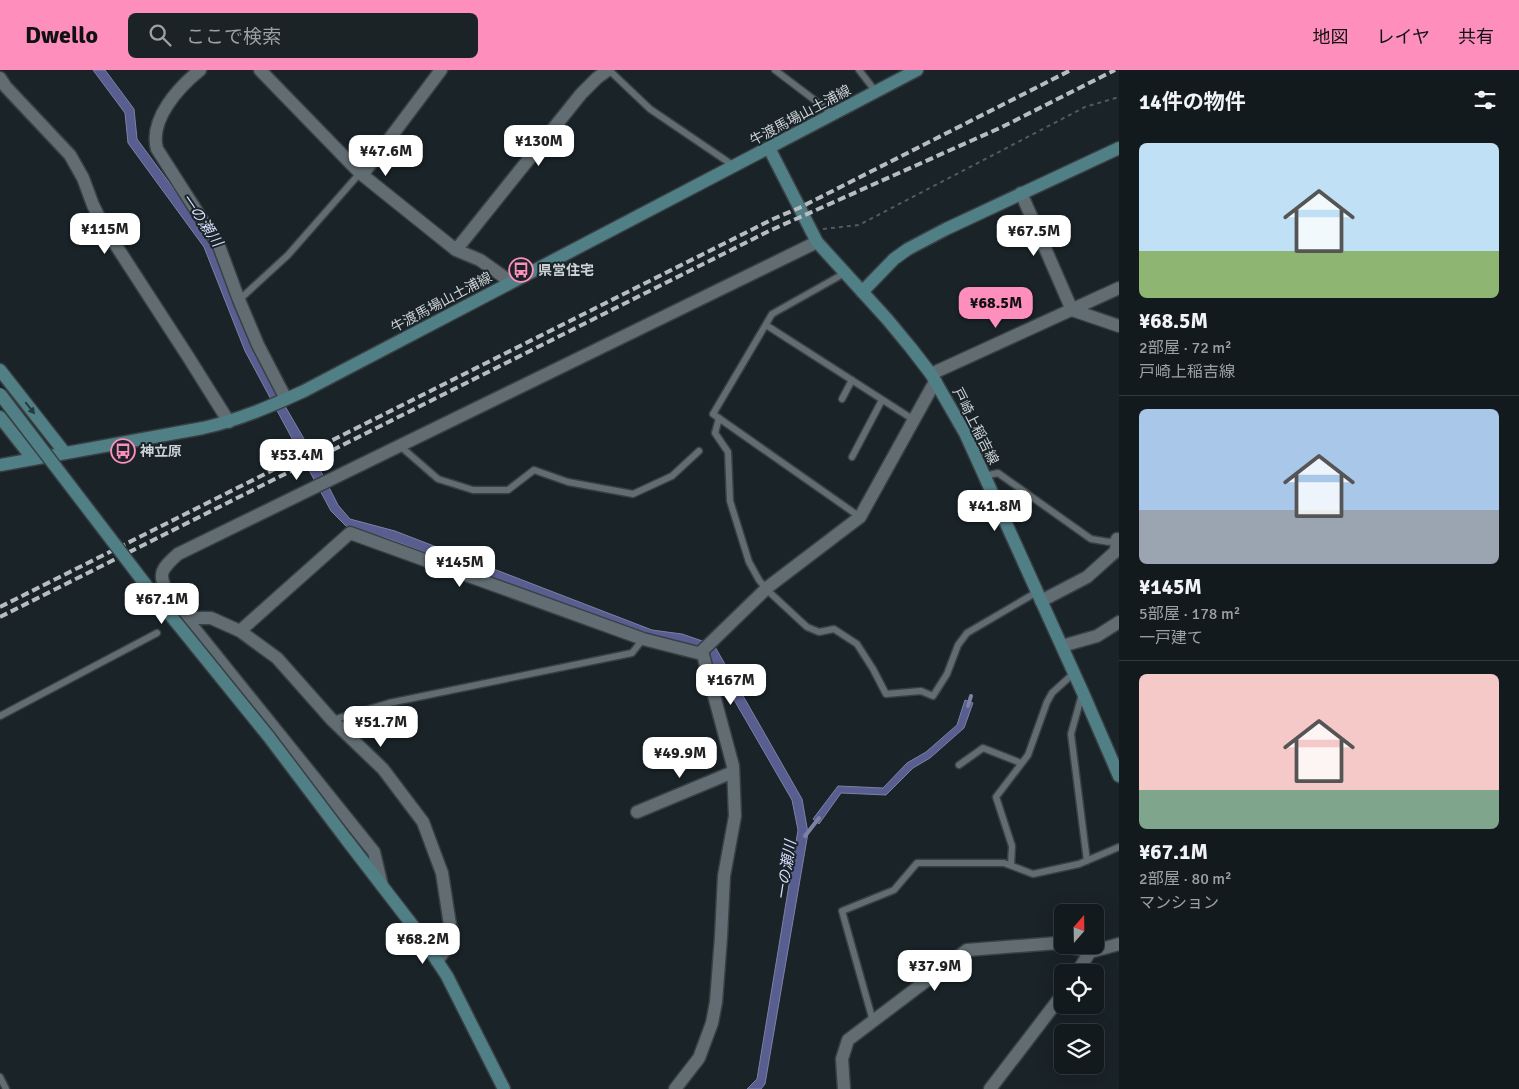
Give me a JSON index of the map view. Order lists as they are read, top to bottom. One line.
{"streets":{"main road":["牛渡馬場山土浦線","戸崎上稲吉線"]},"crossings":[["牛渡馬場山土浦線","戸崎上稲吉線"]],"water":["一の瀬川"],"places":{"bus stop":["県営住宅","神立原"]},"north":"top","page":{"header":"Dwello","search":"ここで検索","nav":["地図","レイヤ","共有"],"heading":"14件の物件","price":["¥130M","¥47.6M","¥115M","¥67.5M","¥68.5M","¥53.4M","¥41.8M","¥145M","¥67.1M","¥167M","¥51.7M","¥49.9M","¥68.2M","¥37.9M"],"list":[{"name":"¥68.5M","note":"2部屋 · 72 m² · 戸崎上稲吉線"},{"name":"¥145M","note":"5部屋 · 178 m² · 一戸建て"},{"name":"¥67.1M","note":"2部屋 · 80 m² · マンション"}]}}
